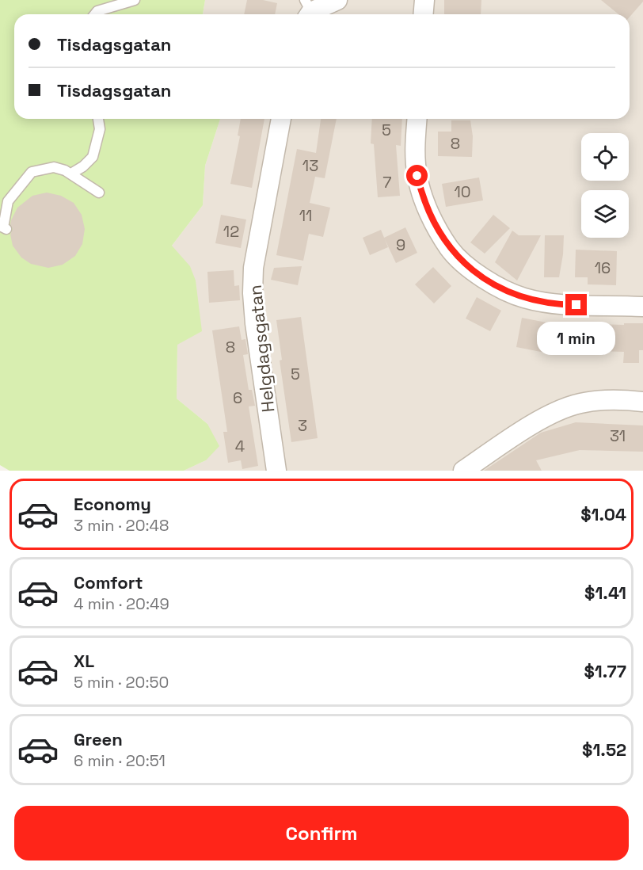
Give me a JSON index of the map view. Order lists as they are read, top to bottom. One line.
{"streets":{"street":["Helgdagsgatan"]},"house_numbers":["5","8","13","7","10","11","12","9","16","8","5","6","3","31","4"],"page":{"banner":["Tisdagsgatan","Tisdagsgatan"],"bubble":"1 min","list":[{"name":"Economy","note":"3 min · 20:48","value":"$1.04"},{"name":"Comfort","note":"4 min · 20:49","value":"$1.41"},{"name":"XL","note":"5 min · 20:50","value":"$1.77"},{"name":"Green","note":"6 min · 20:51","value":"$1.52"}],"buttons":"Confirm"}}
